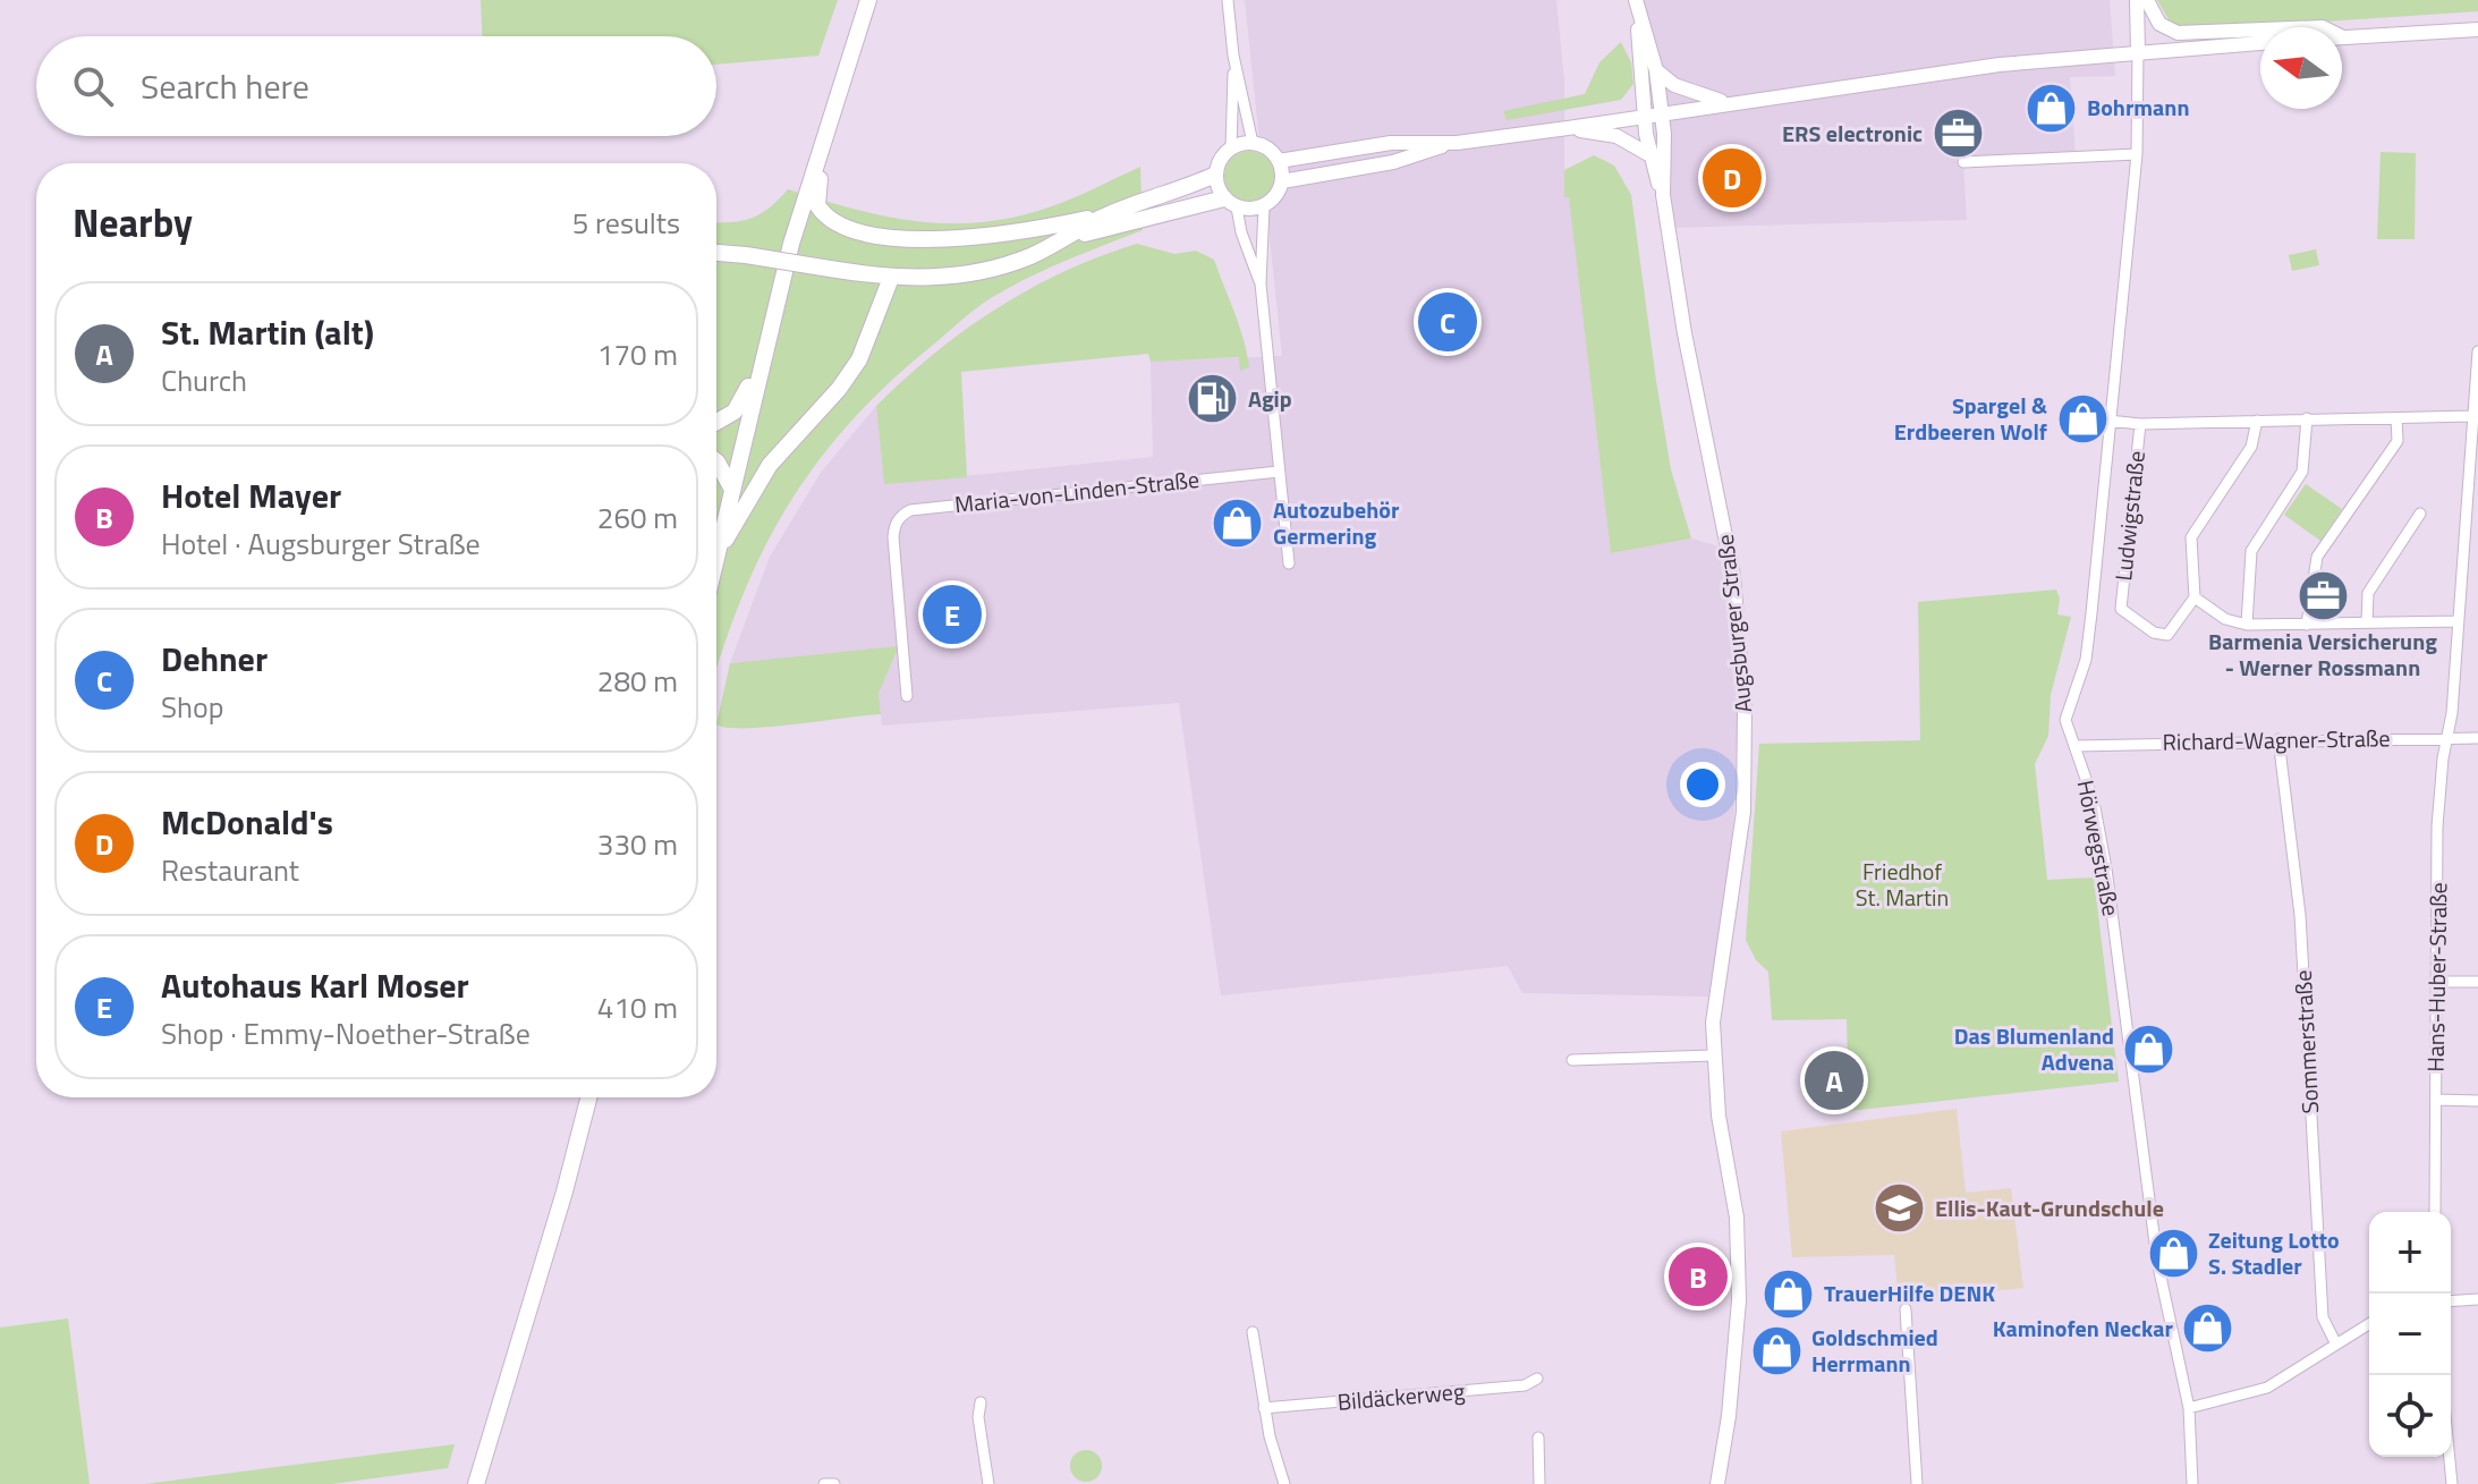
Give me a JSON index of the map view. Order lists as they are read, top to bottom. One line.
{"streets":{"main road":["Augsburger Straße"],"street":["Maria-von-Linden-Straße","Ludwigstraße","Richard-Wagner-Straße","Hörwegstraße","Hans-Huber-Straße","Sommerstraße","Bildäckerweg"]},"crossings":[["Ludwigstraße","Hörwegstraße"],["Ludwigstraße","Hans-Huber-Straße"],["Richard-Wagner-Straße","Hörwegstraße"],["Richard-Wagner-Straße","Hans-Huber-Straße"],["Richard-Wagner-Straße","Sommerstraße"]],"parks":["Friedhof St. Martin"],"places":{"shop":["Bohrmann","Spargel & Erdbeeren Wolf","Autozubehör Germering","Das Blumenland Advena","Zeitung Lotto S. Stadler","TrauerHilfe DENK","Kaminofen Neckar","Goldschmied Herrmann"],"office":["ERS electronic","Barmenia Versicherung - Werner Rossmann"],"fuel station":["Agip"],"school or university":["Ellis-Kaut-Grundschule"]},"north":"left","page":{"search":"Search here","pins":["D","C","E","A","B"],"heading":["Nearby","5 results"],"list":[{"mark":"A","name":"St. Martin (alt)","note":"Church","value":"170 m"},{"mark":"B","name":"Hotel Mayer","note":"Hotel · Augsburger Straße","value":"260 m"},{"mark":"C","name":"Dehner","note":"Shop","value":"280 m"},{"mark":"D","name":"McDonald's","note":"Restaurant","value":"330 m"},{"mark":"E","name":"Autohaus Karl Moser","note":"Shop · Emmy-Noether-Straße","value":"410 m"}],"map_buttons":["+","−"]}}
